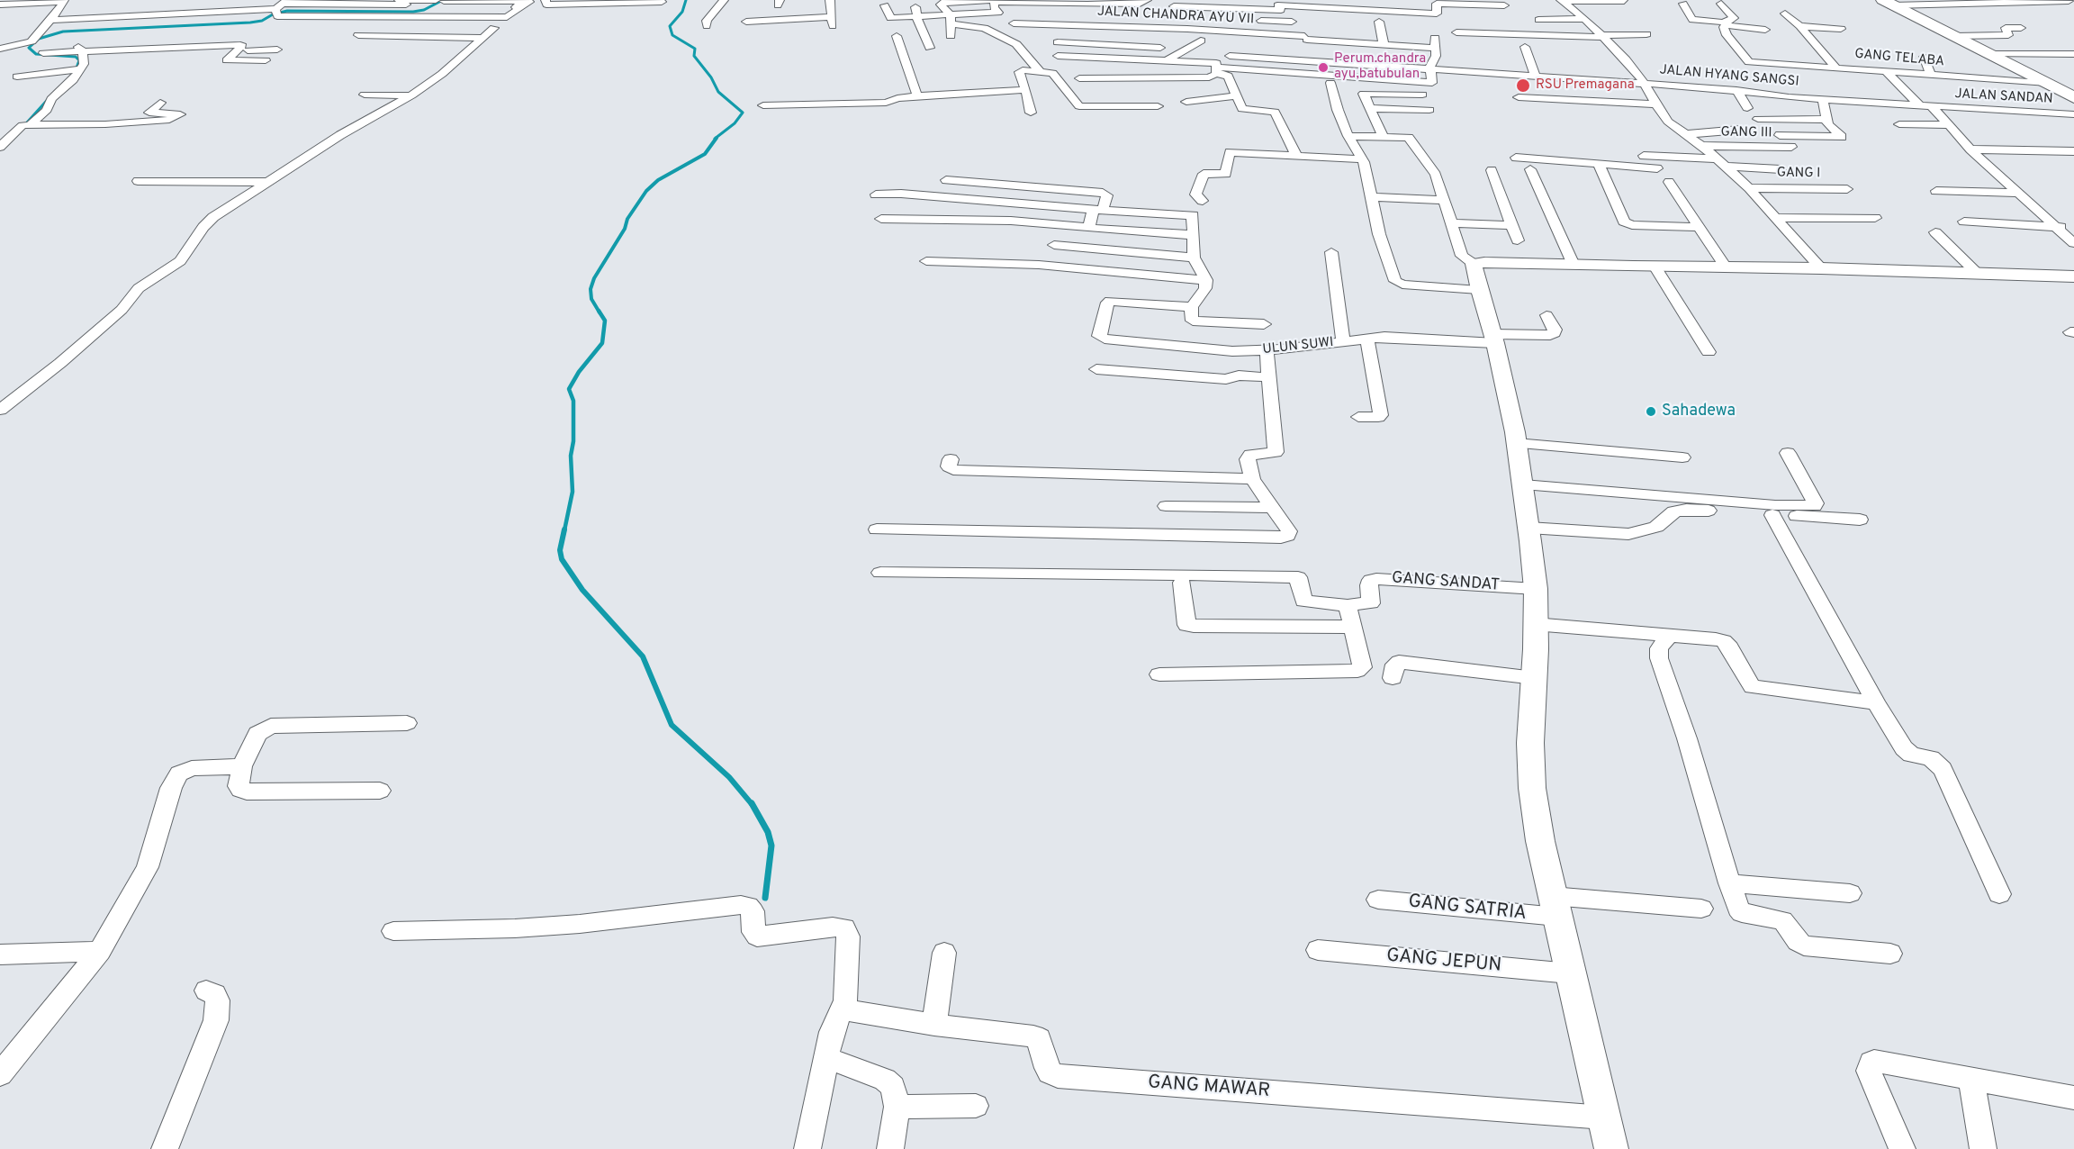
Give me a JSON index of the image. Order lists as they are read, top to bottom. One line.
{"streets":{"street":["JALAN CHANDRA AYU VII","GANG TELABA","JALAN HYANG SANGSI","JALAN SANDAN","GANG III","GANG I","ULUN SUWI","GANG SANDAT","GANG SATRIA","GANG JEPUN","GANG MAWAR"]},"crossings":[["JALAN HYANG SANGSI","JALAN SANDAN"]],"places":["Perum.chandra ayu,batubulan","RSU Premagana","Sahadewa"]}
